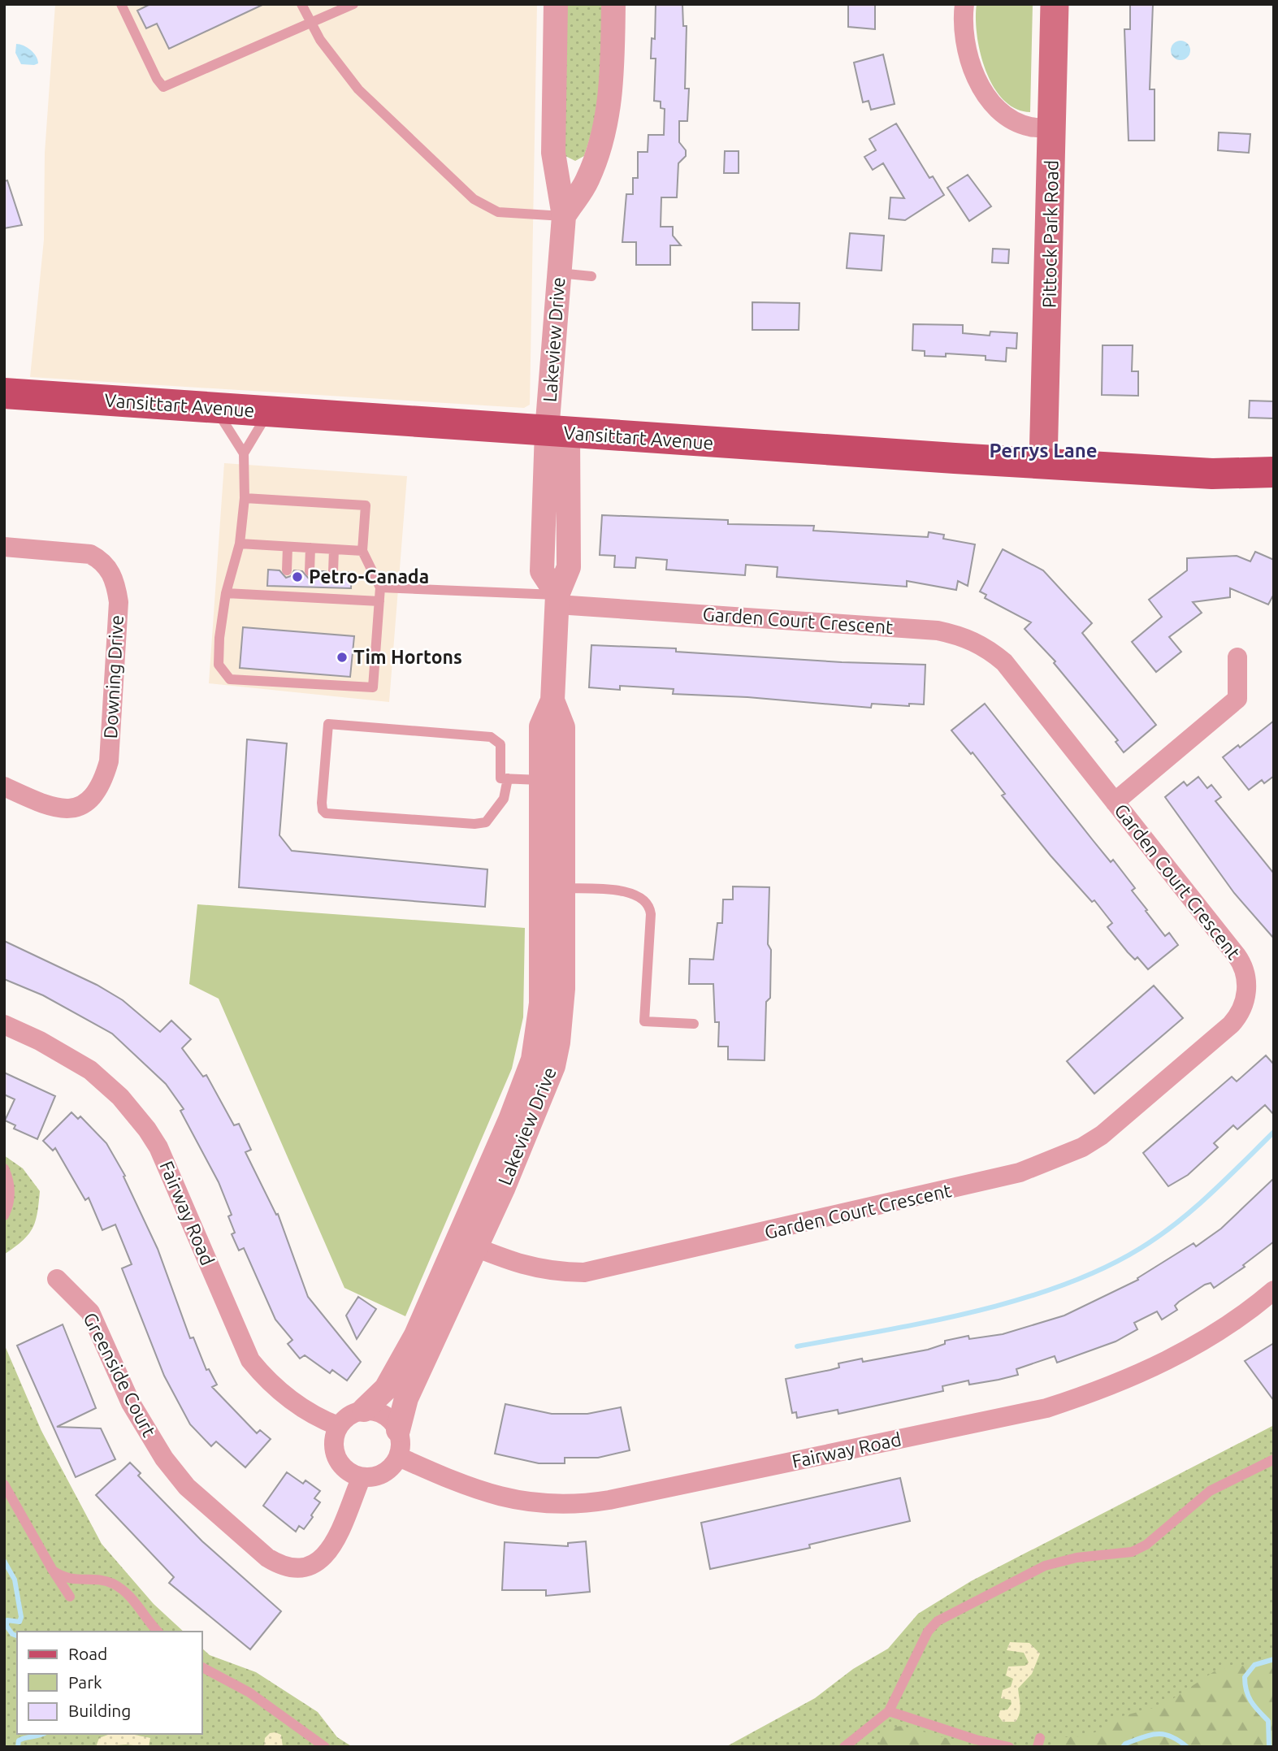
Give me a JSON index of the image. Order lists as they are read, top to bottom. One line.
{"streets":{"main road":["Pittock Park Road","Vansittart Avenue"],"street":["Lakeview Drive","Garden Court Crescent","Downing Drive","Fairway Road","Greenside Court"]},"crossings":[["Pittock Park Road","Vansittart Avenue"],["Lakeview Drive","Vansittart Avenue"],["Lakeview Drive","Garden Court Crescent"],["Lakeview Drive","Fairway Road"],["Lakeview Drive","Greenside Court"],["Fairway Road","Greenside Court"]],"districts":["Perrys Lane"],"places":["Petro-Canada","Tim Hortons"],"legend":["Road","Park","Building"]}
